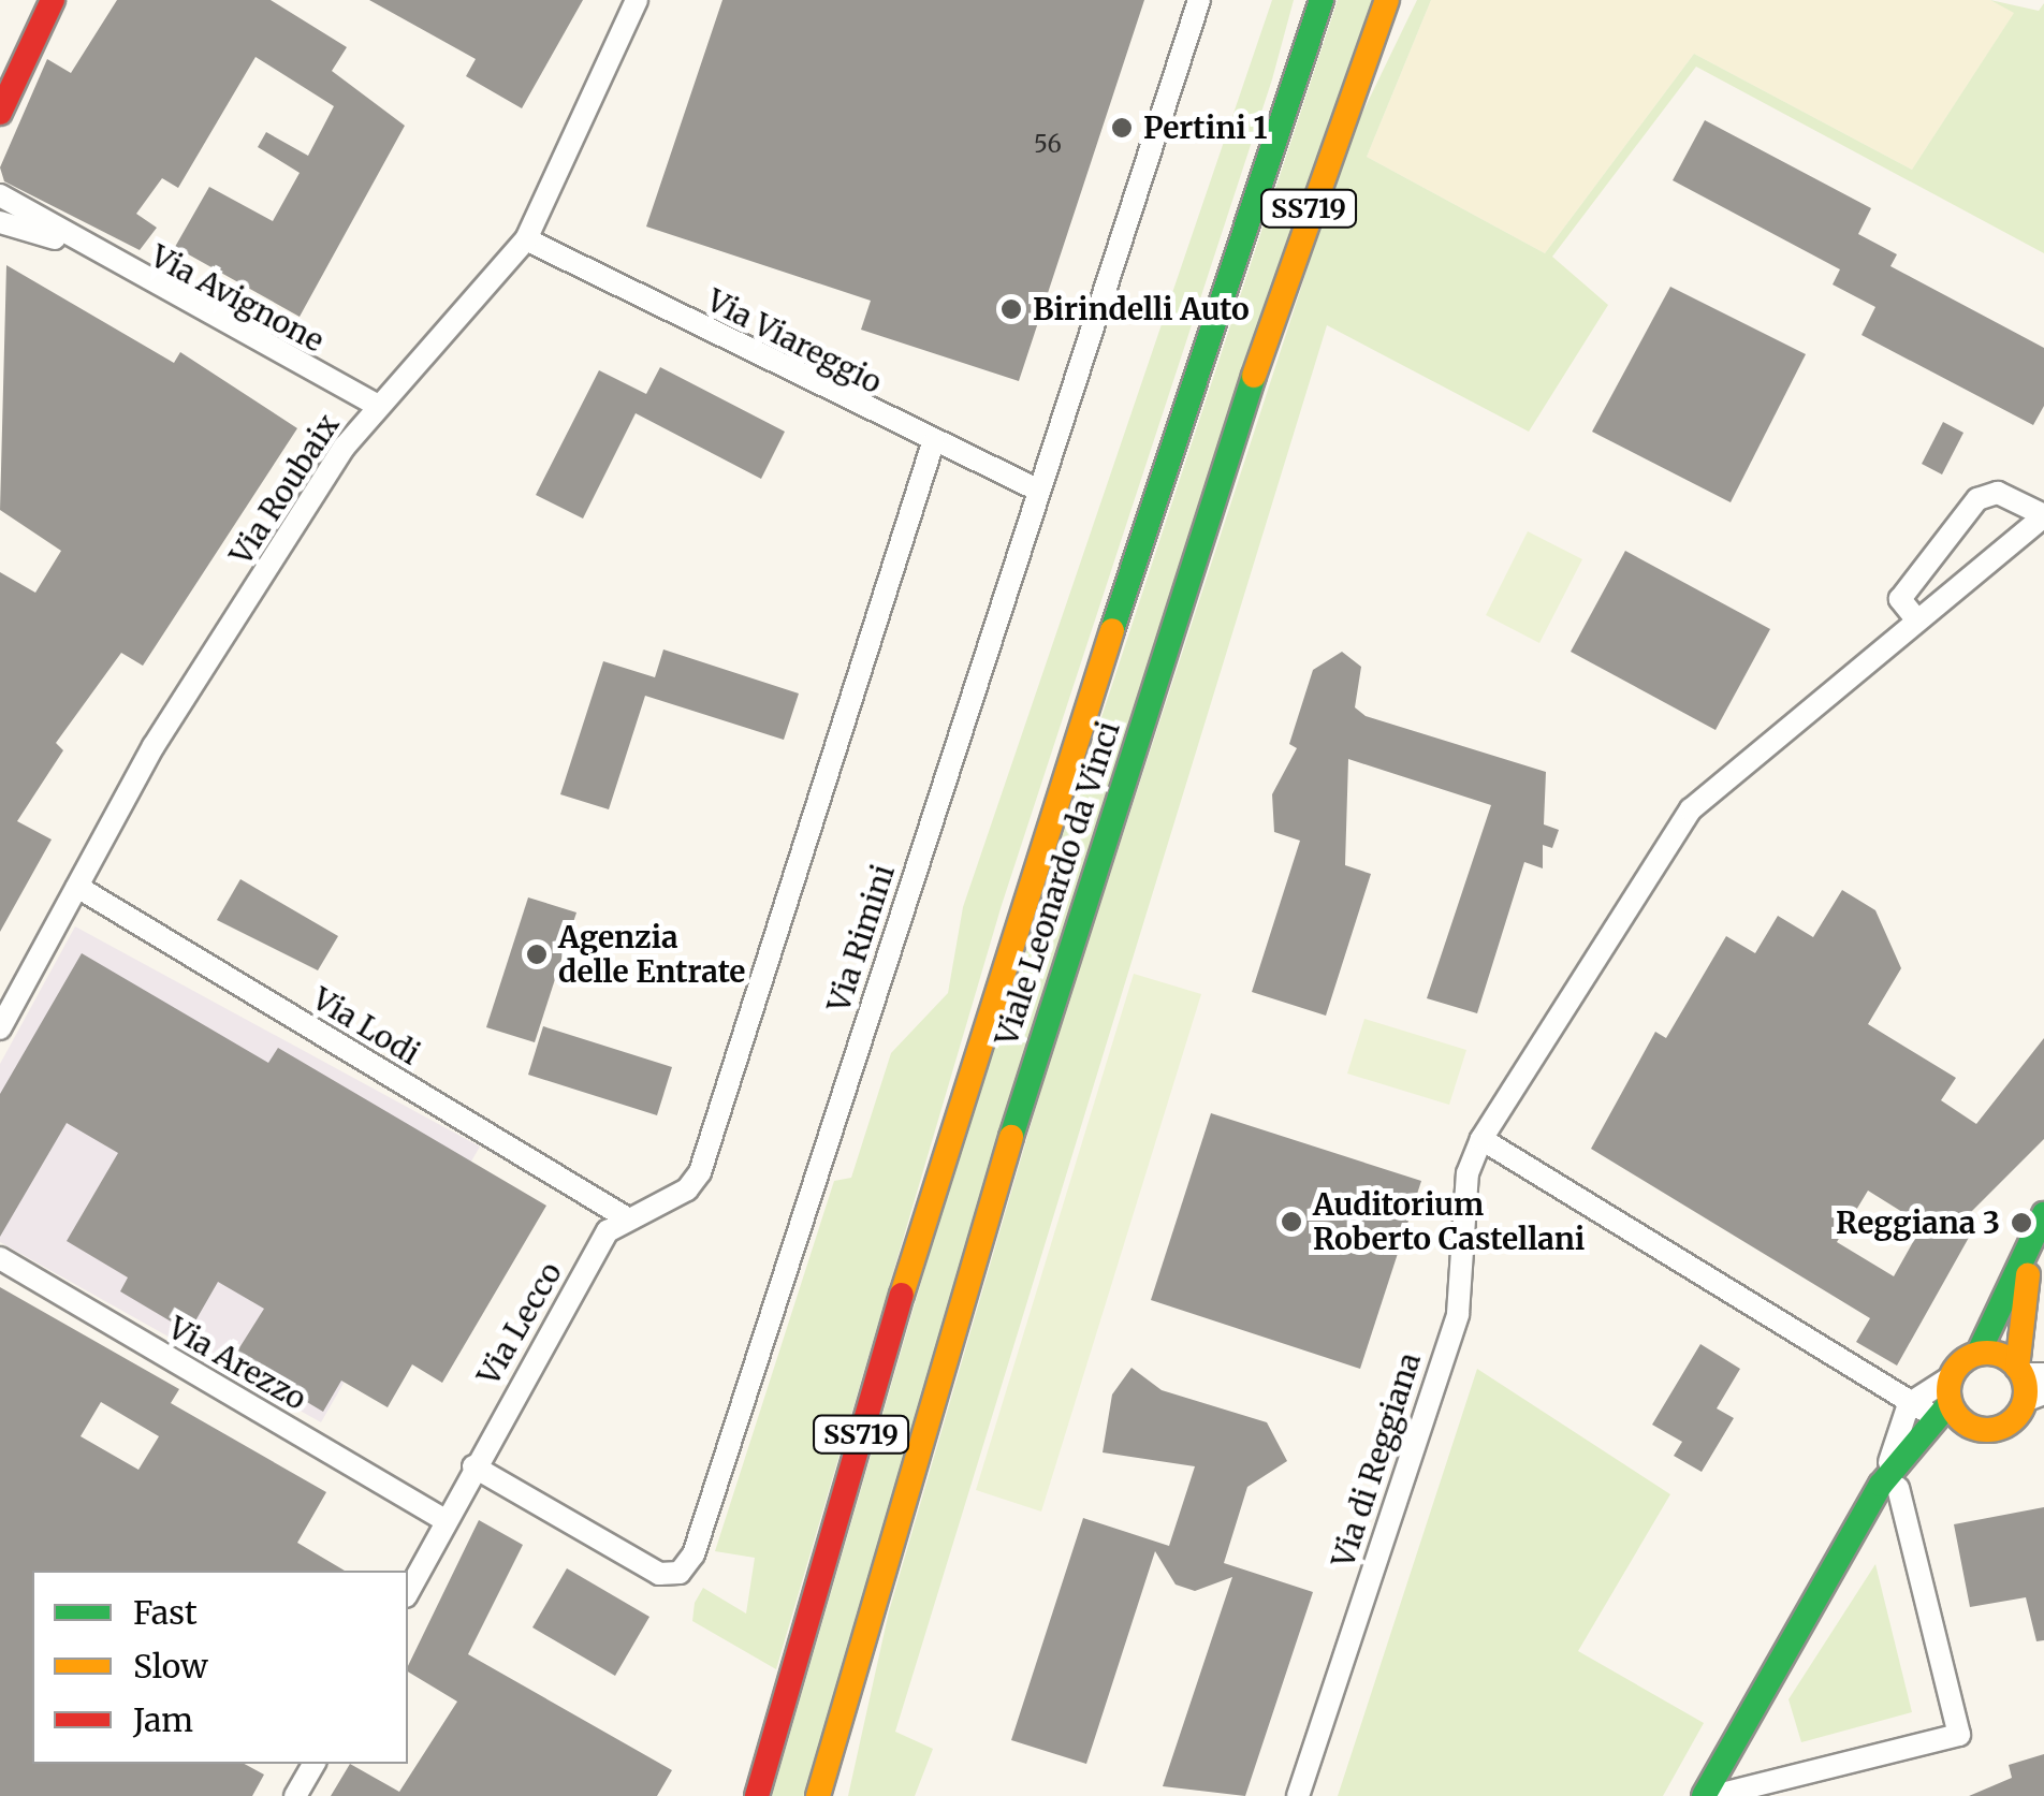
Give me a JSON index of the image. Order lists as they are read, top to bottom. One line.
{"streets":{"main road":["SS719","Viale Leonardo da Vinci"],"street":["Via Avignone","Via Viareggio","Via Roubaix","Via Rimini","Via Lodi","Via Lecco","Via Arezzo","Via di Reggiana"]},"crossings":[["Via Avignone","Via Roubaix"],["Via Viareggio","Via Roubaix"],["Via Viareggio","Via Rimini"],["Via Roubaix","Via Lodi"],["Via Rimini","Via Lecco"],["Via Lodi","Via Lecco"],["Via Lecco","Via Arezzo"]],"places":["Pertini 1","Birindelli Auto","Agenzia delle Entrate","Auditorium Roberto Castellani","Reggiana 3"],"house_numbers":["56"],"legend":["Fast","Slow","Jam"]}
